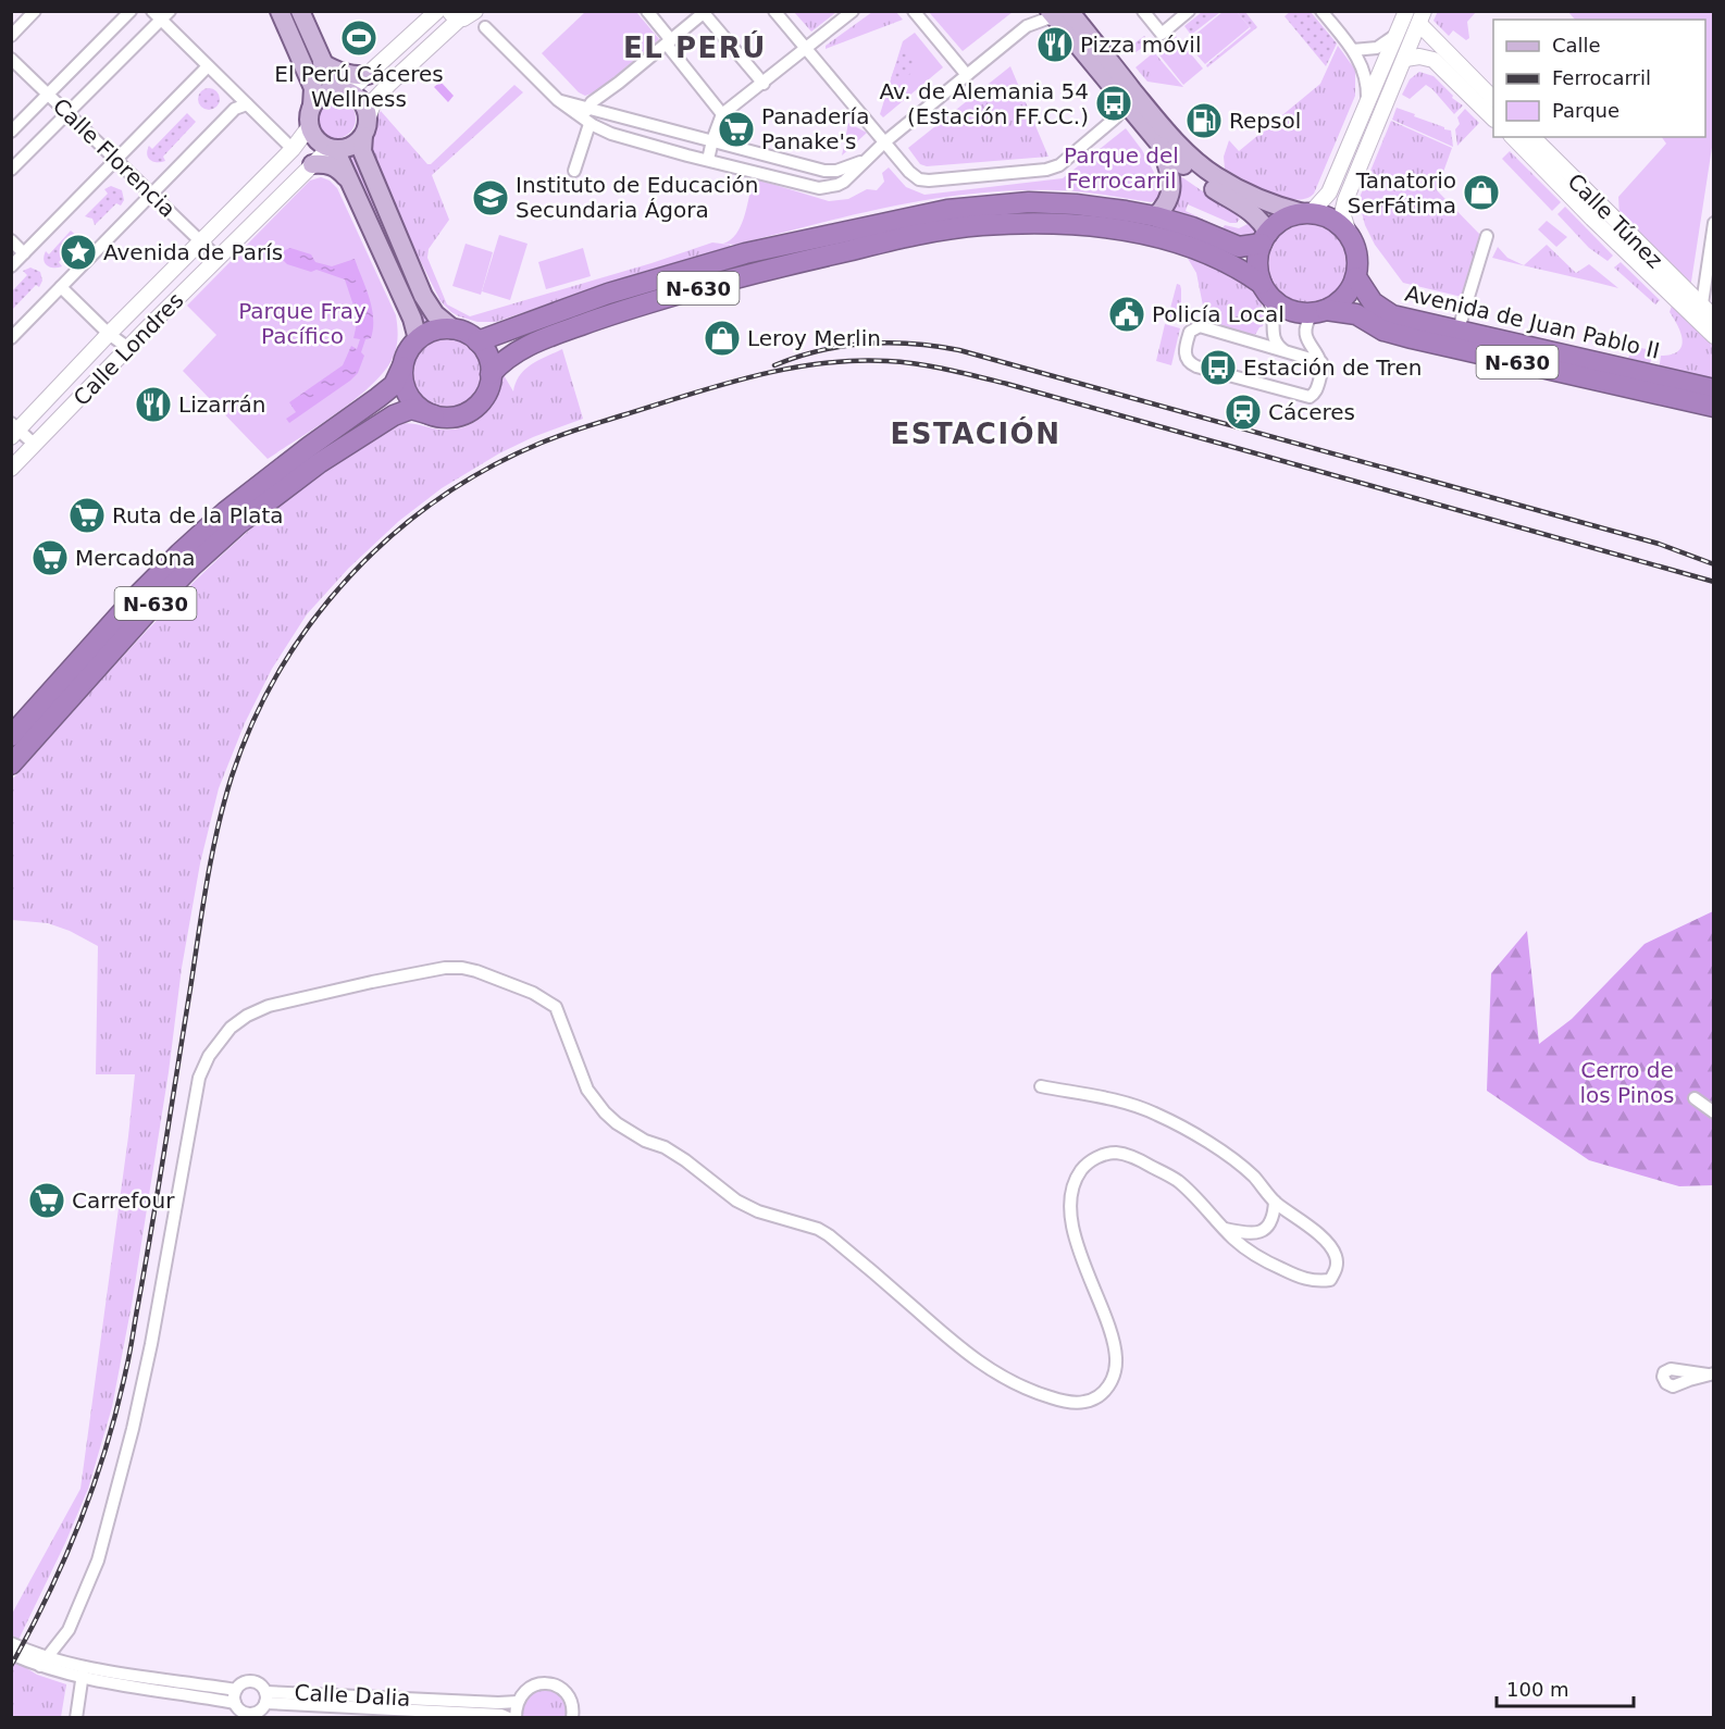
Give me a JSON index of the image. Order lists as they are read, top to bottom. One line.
{"streets":{"highway":["N-630","Avenida de Juan Pablo II"],"main road":["Calle Túnez","Calle Londres"],"street":["Calle Florencia","Calle Dalia"]},"crossings":[["Calle Florencia","Calle Londres"],["N-630","Avenida de Juan Pablo II"]],"districts":["EL PERÚ","ESTACIÓN"],"parks":["Parque del Ferrocarril","Parque Fray Pacífico","Cerro de los Pinos"],"places":{"sports":["El Perú Cáceres Wellness"],"restaurant":["Pizza móvil","Lizarrán"],"bus stop":["Av. de Alemania 54 (Estación FF.CC.)","Estación de Tren"],"fuel station":["Repsol"],"supermarket":["Panadería Panake's","Ruta de la Plata","Mercadona","Carrefour"],"shop":["Tanatorio SerFátima","Leroy Merlin"],"school or university":["Instituto de Educación Secundaria Ágora"],"place":["Avenida de París"],"public building":["Policía Local"],"station":["Cáceres"]},"legend":["Calle","Ferrocarril","Parque"],"scale_bar":"100 m"}
